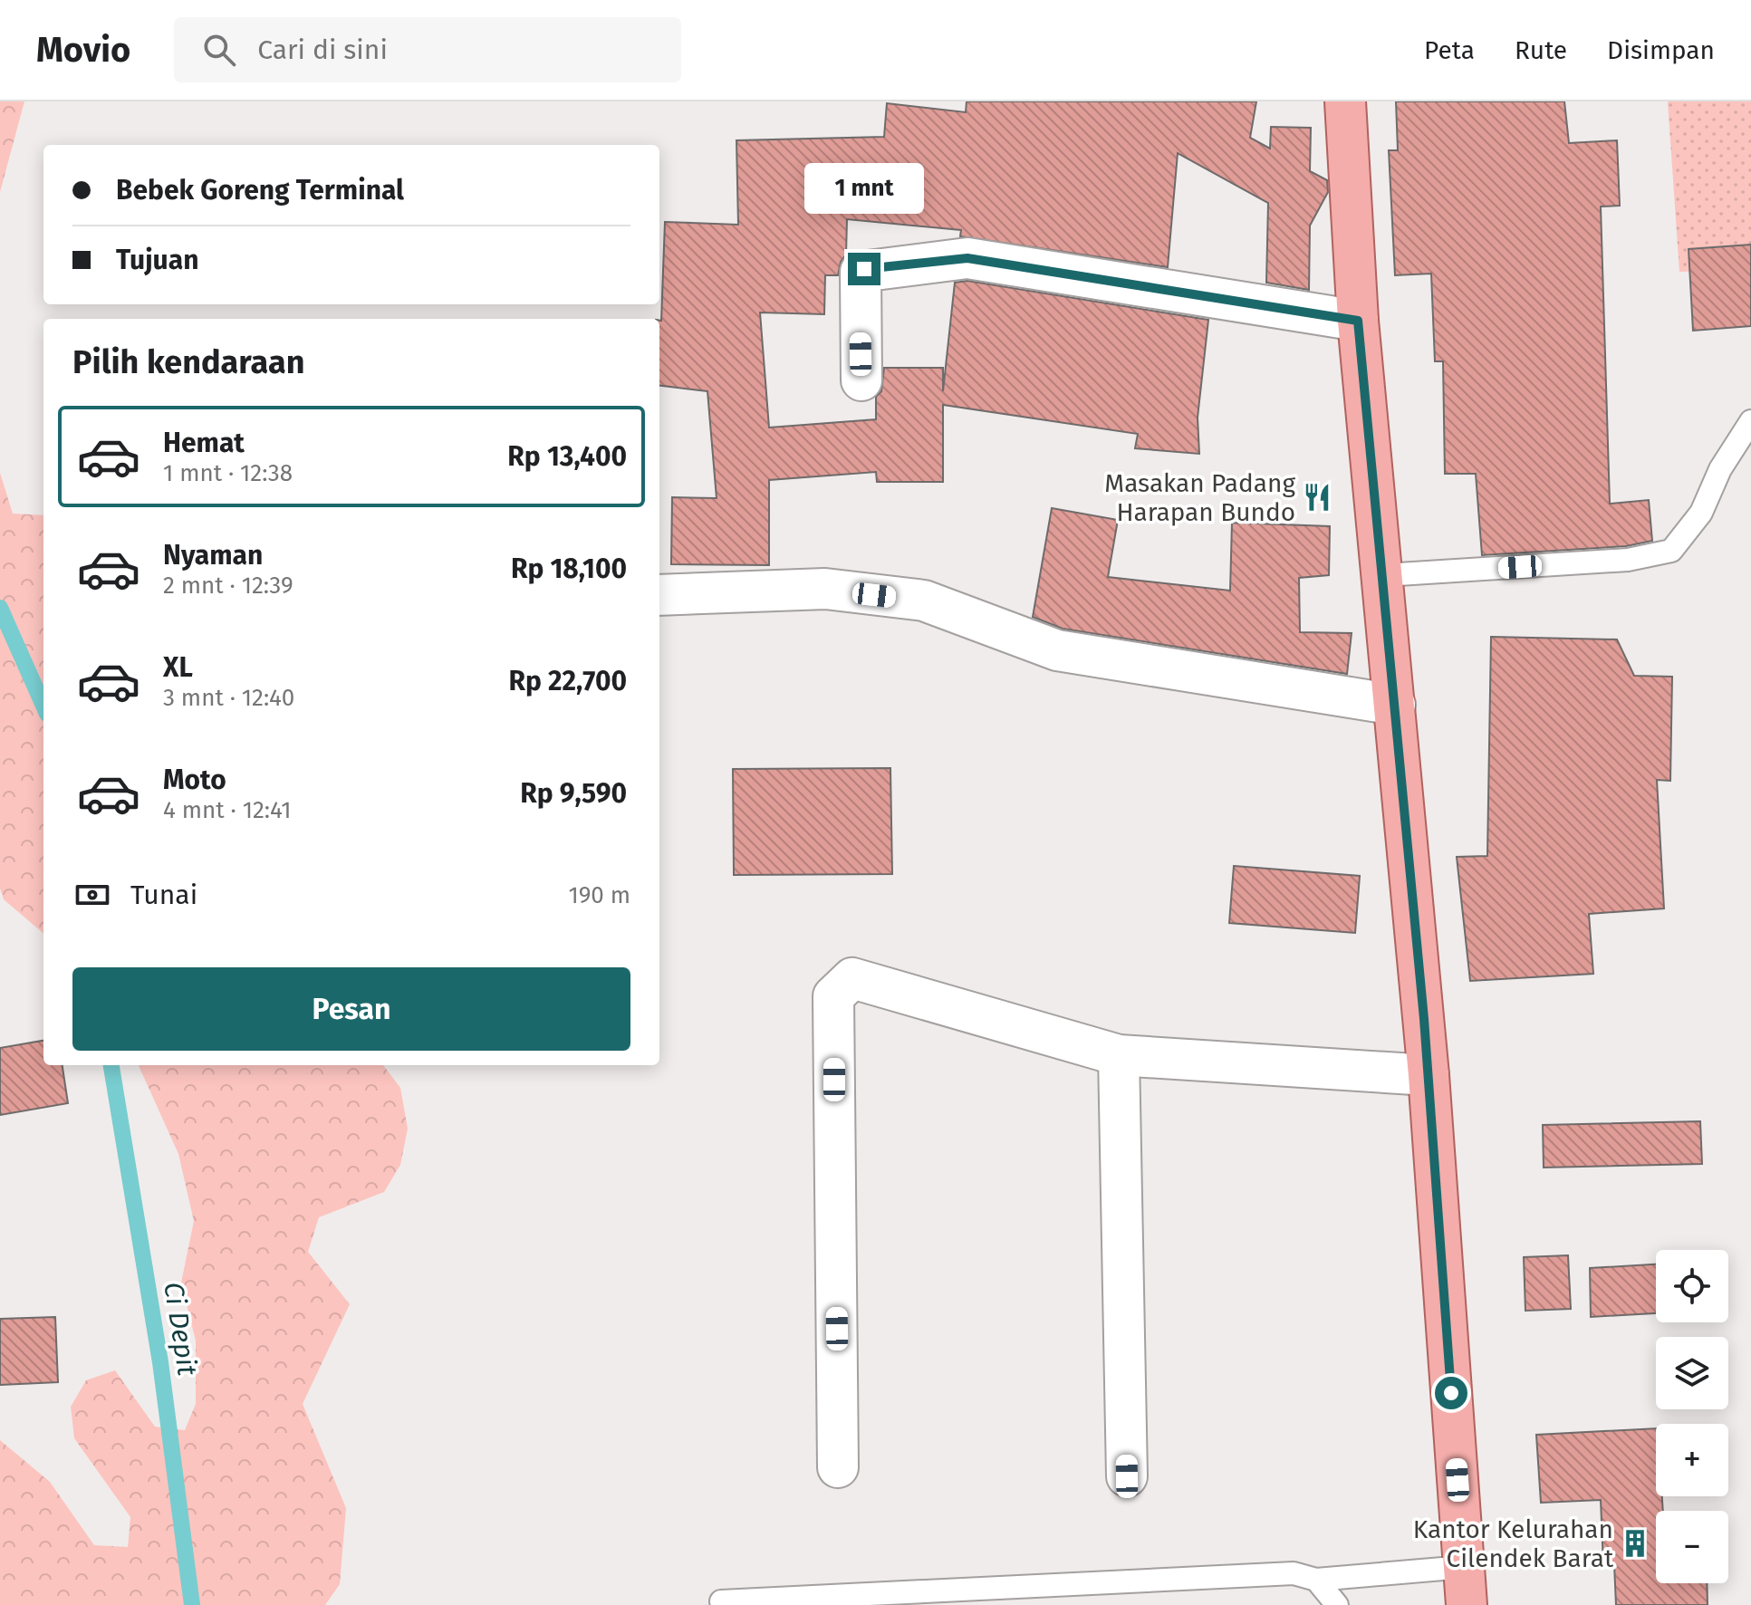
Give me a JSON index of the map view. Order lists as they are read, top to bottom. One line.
{"water":["Ci Depit"],"places":{"restaurant":["Masakan Padang Harapan Bundo"],"building":["Kantor Kelurahan Cilendek Barat"]},"page":{"header":"Movio","search":"Cari di sini","nav":["Peta","Rute","Disimpan"],"banner":["Bebek Goreng Terminal","Tujuan"],"bubble":"1 mnt","heading":"Pilih kendaraan","list":[{"name":"Hemat","note":"1 mnt · 12:38","value":"Rp 13,400"},{"name":"Nyaman","note":"2 mnt · 12:39","value":"Rp 18,100"},{"name":"XL","note":"3 mnt · 12:40","value":"Rp 22,700"},{"name":"Moto","note":"4 mnt · 12:41","value":"Rp 9,590"}],"pay":["Tunai","190 m"],"buttons":"Pesan","map_buttons":["+","−"]}}
